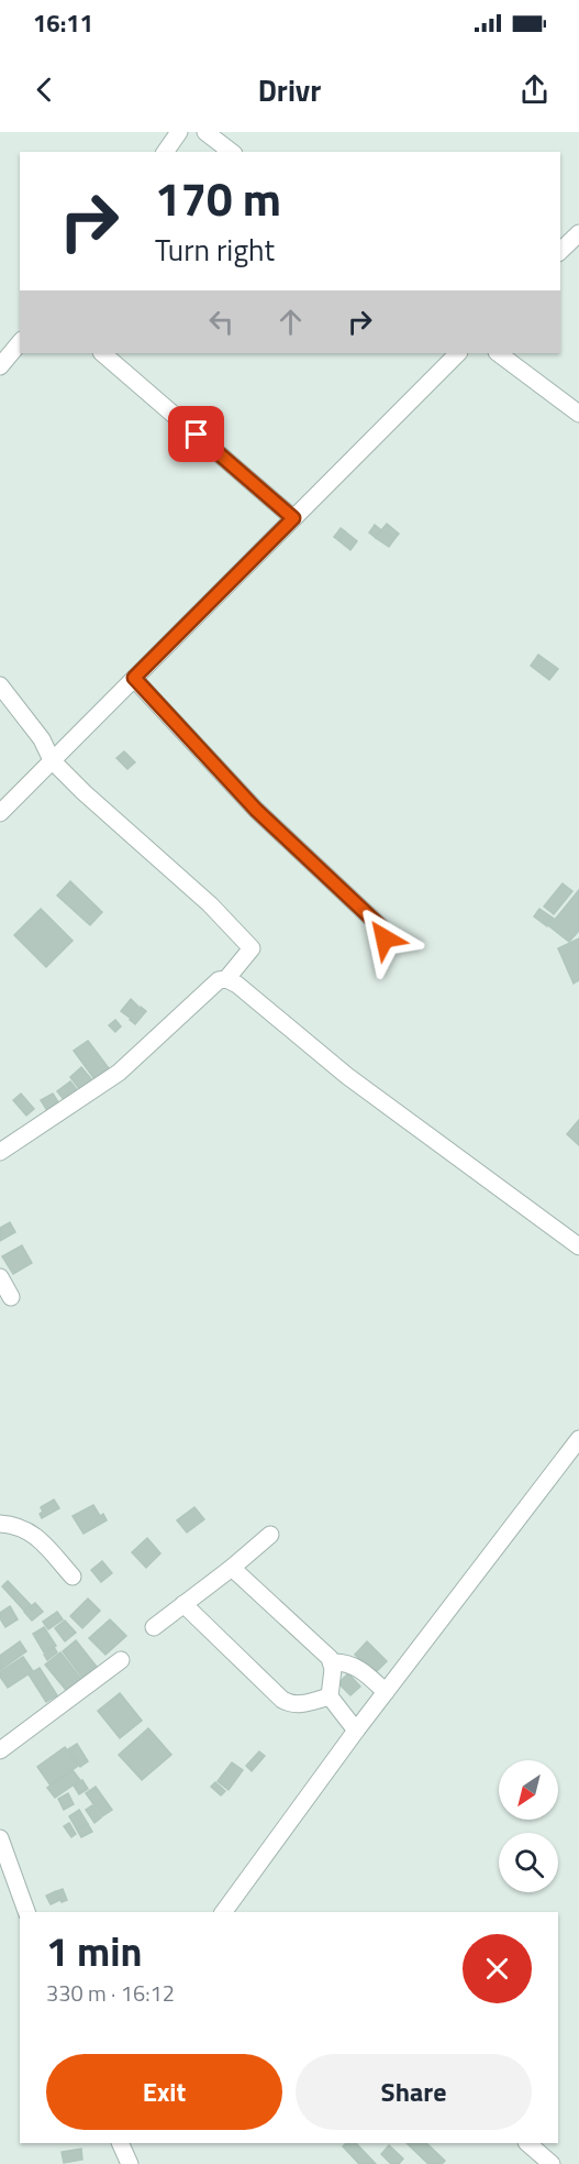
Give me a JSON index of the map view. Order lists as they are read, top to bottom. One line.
{"north":"bottom left","page":{"status":"16:11","header":"Drivr","turn":["170 m","Turn right"],"heading":["1 min","330 m · 16:12"],"buttons":["Exit","Share"]}}
